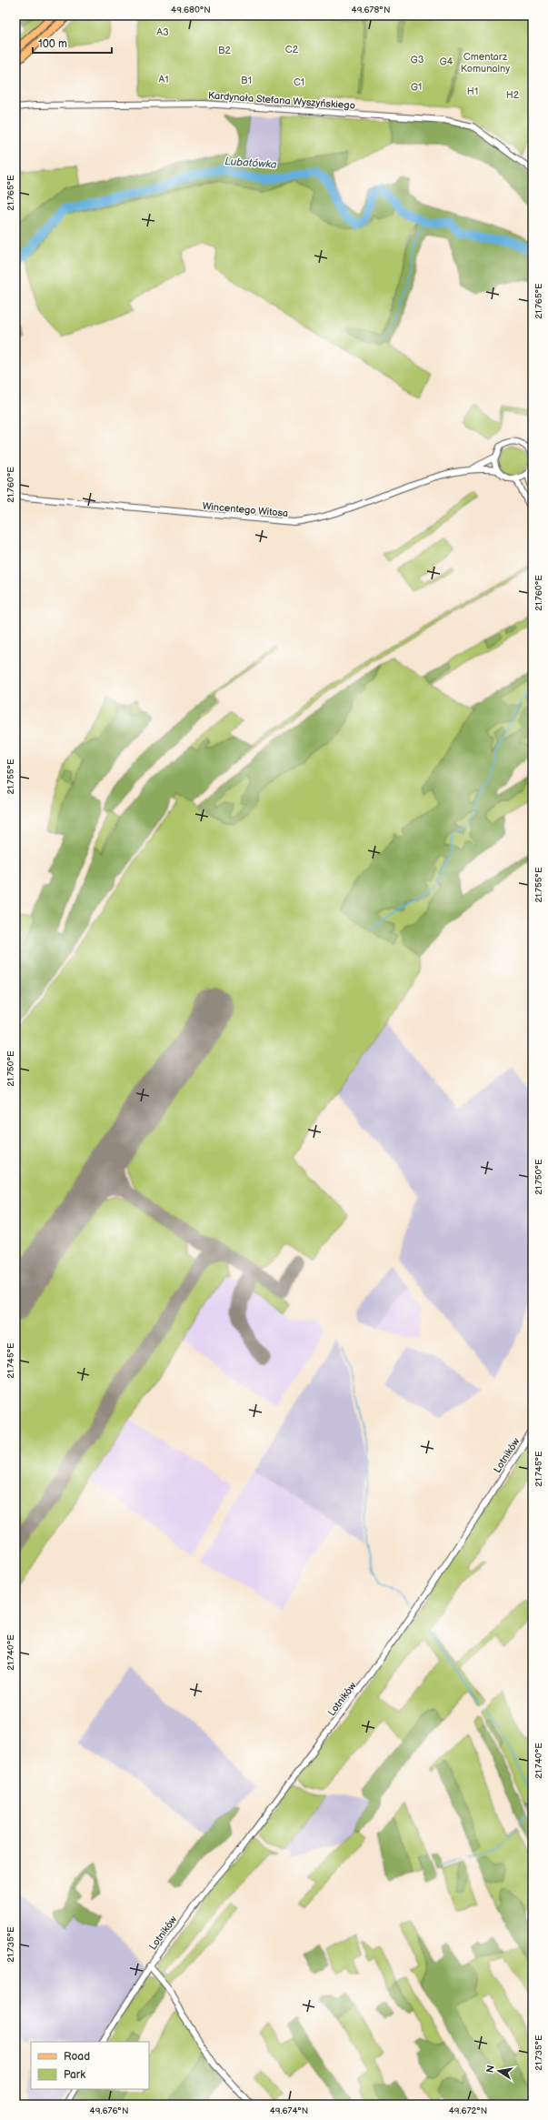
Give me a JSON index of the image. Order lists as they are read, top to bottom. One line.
{"streets":{"street":["Kardynała Stefana Wyszyńskiego","Wincentego Witosa","Lotników"]},"water":["Lubatówka"],"parks":["A3","C2","B2","Cmentarz Komunalny","G3","G4","A1","B1","C1","G1","H1","H2"],"legend":["Road","Park"],"scale_bar":"100 m","north":"left","coordinates":["49.680°N","49.678°N","21.765°E","21.760°E","21.755°E","21.750°E","21.745°E","21.740°E","21.735°E","49.676°N","49.674°N","49.672°N"]}
